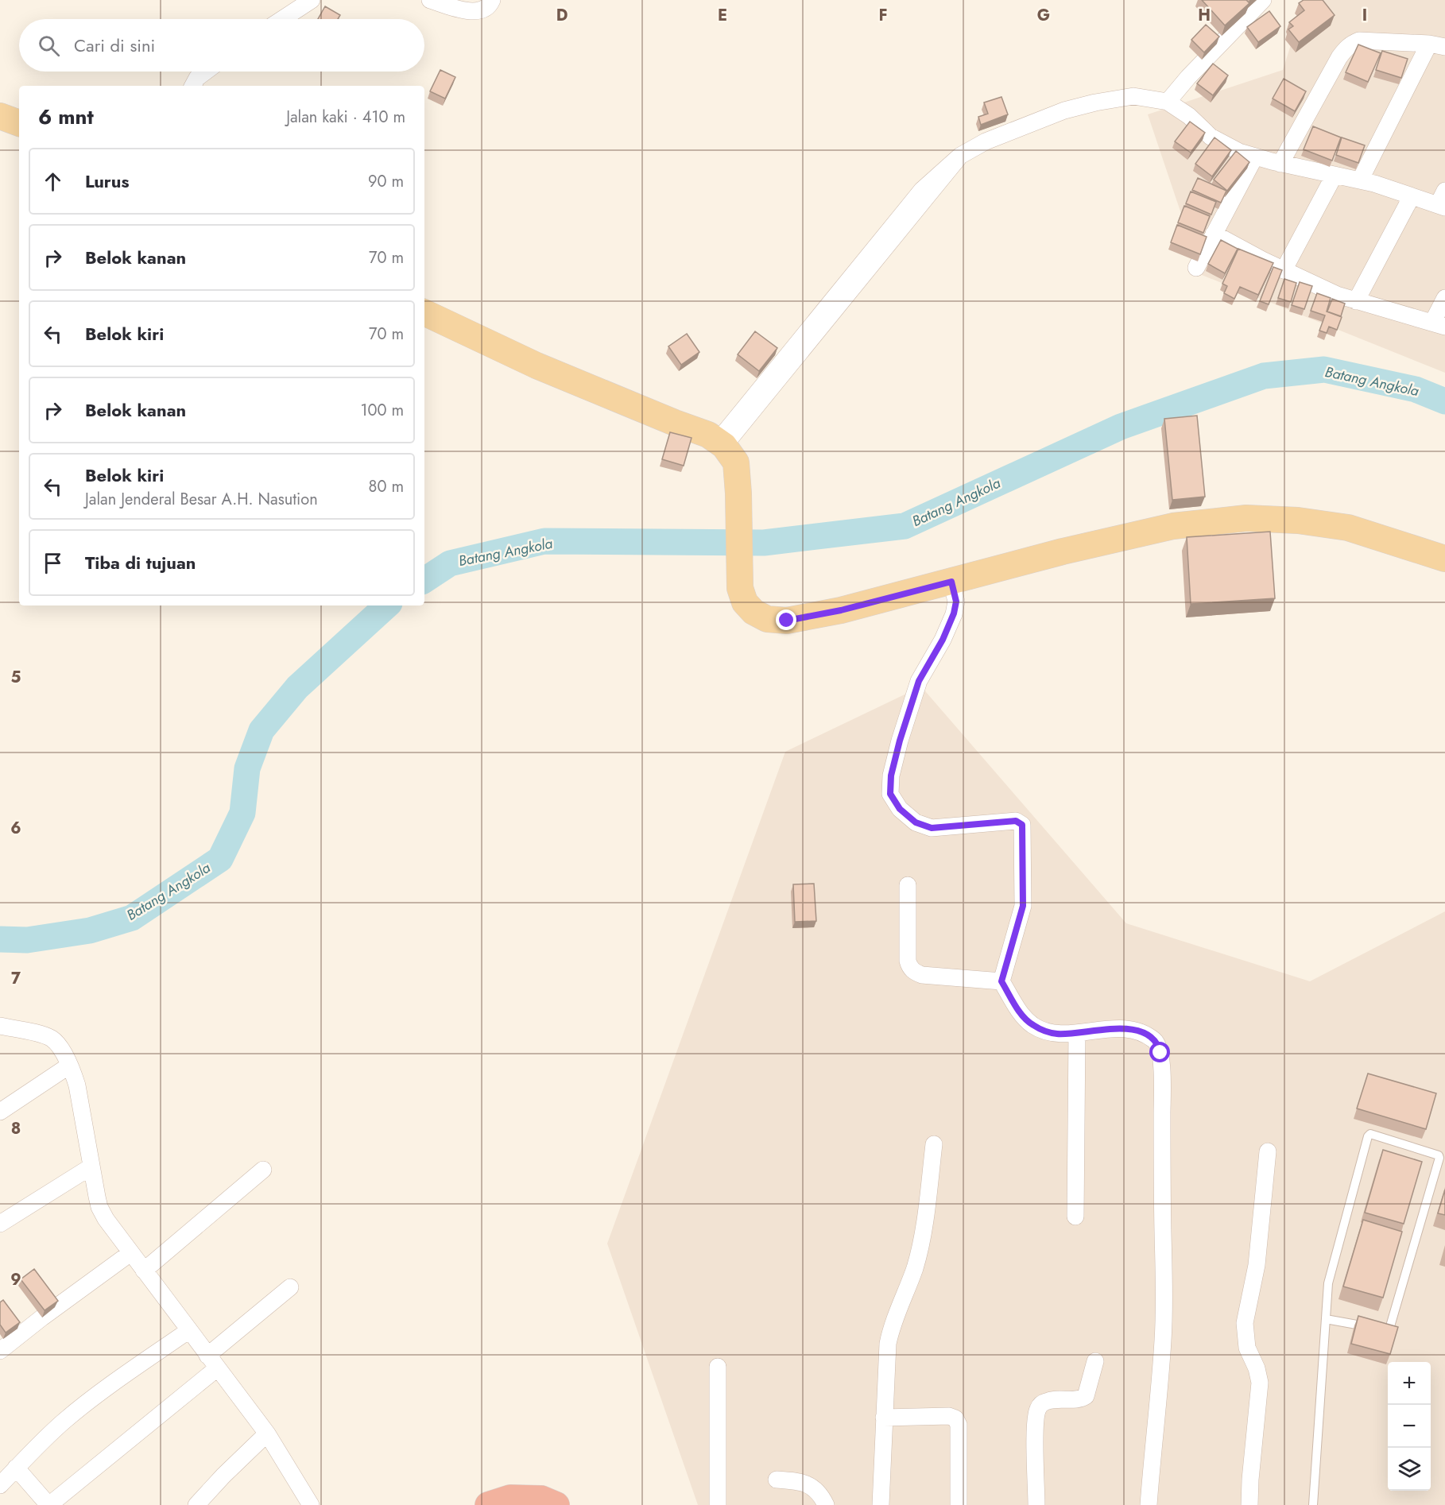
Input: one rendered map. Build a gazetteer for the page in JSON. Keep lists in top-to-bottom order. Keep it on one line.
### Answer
{"water":["Batang Angkola"],"page":{"search":"Cari di sini","heading":["6 mnt","Jalan kaki · 410 m"],"list":[["Lurus","90 m"],["Belok kanan","70 m"],["Belok kiri","70 m"],["Belok kanan","100 m"],["Belok kiri","Jalan Jenderal Besar A.H. Nasution","80 m"],"Tiba di tujuan"],"map_buttons":["+","−"]},"grid":{"columns":["D","E","F","G","H","I"],"rows":["5","6","7","8","9"]}}
